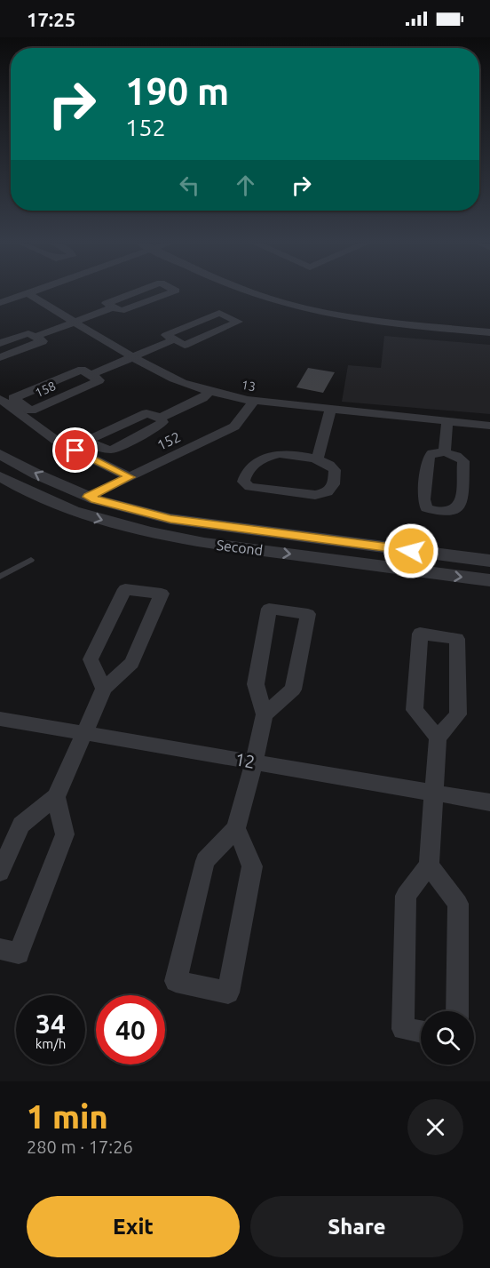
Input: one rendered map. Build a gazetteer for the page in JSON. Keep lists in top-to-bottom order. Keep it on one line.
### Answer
{"streets":{"street":["13","158","152","Second","12"]},"crossings":[["13","158"],["13","152"],["152","Second"]],"page":{"status":"17:25","turn":["190 m","152"],"speed":"34 km/h","limit":"40","heading":["1 min","280 m · 17:26"],"buttons":["Exit","Share"]}}
